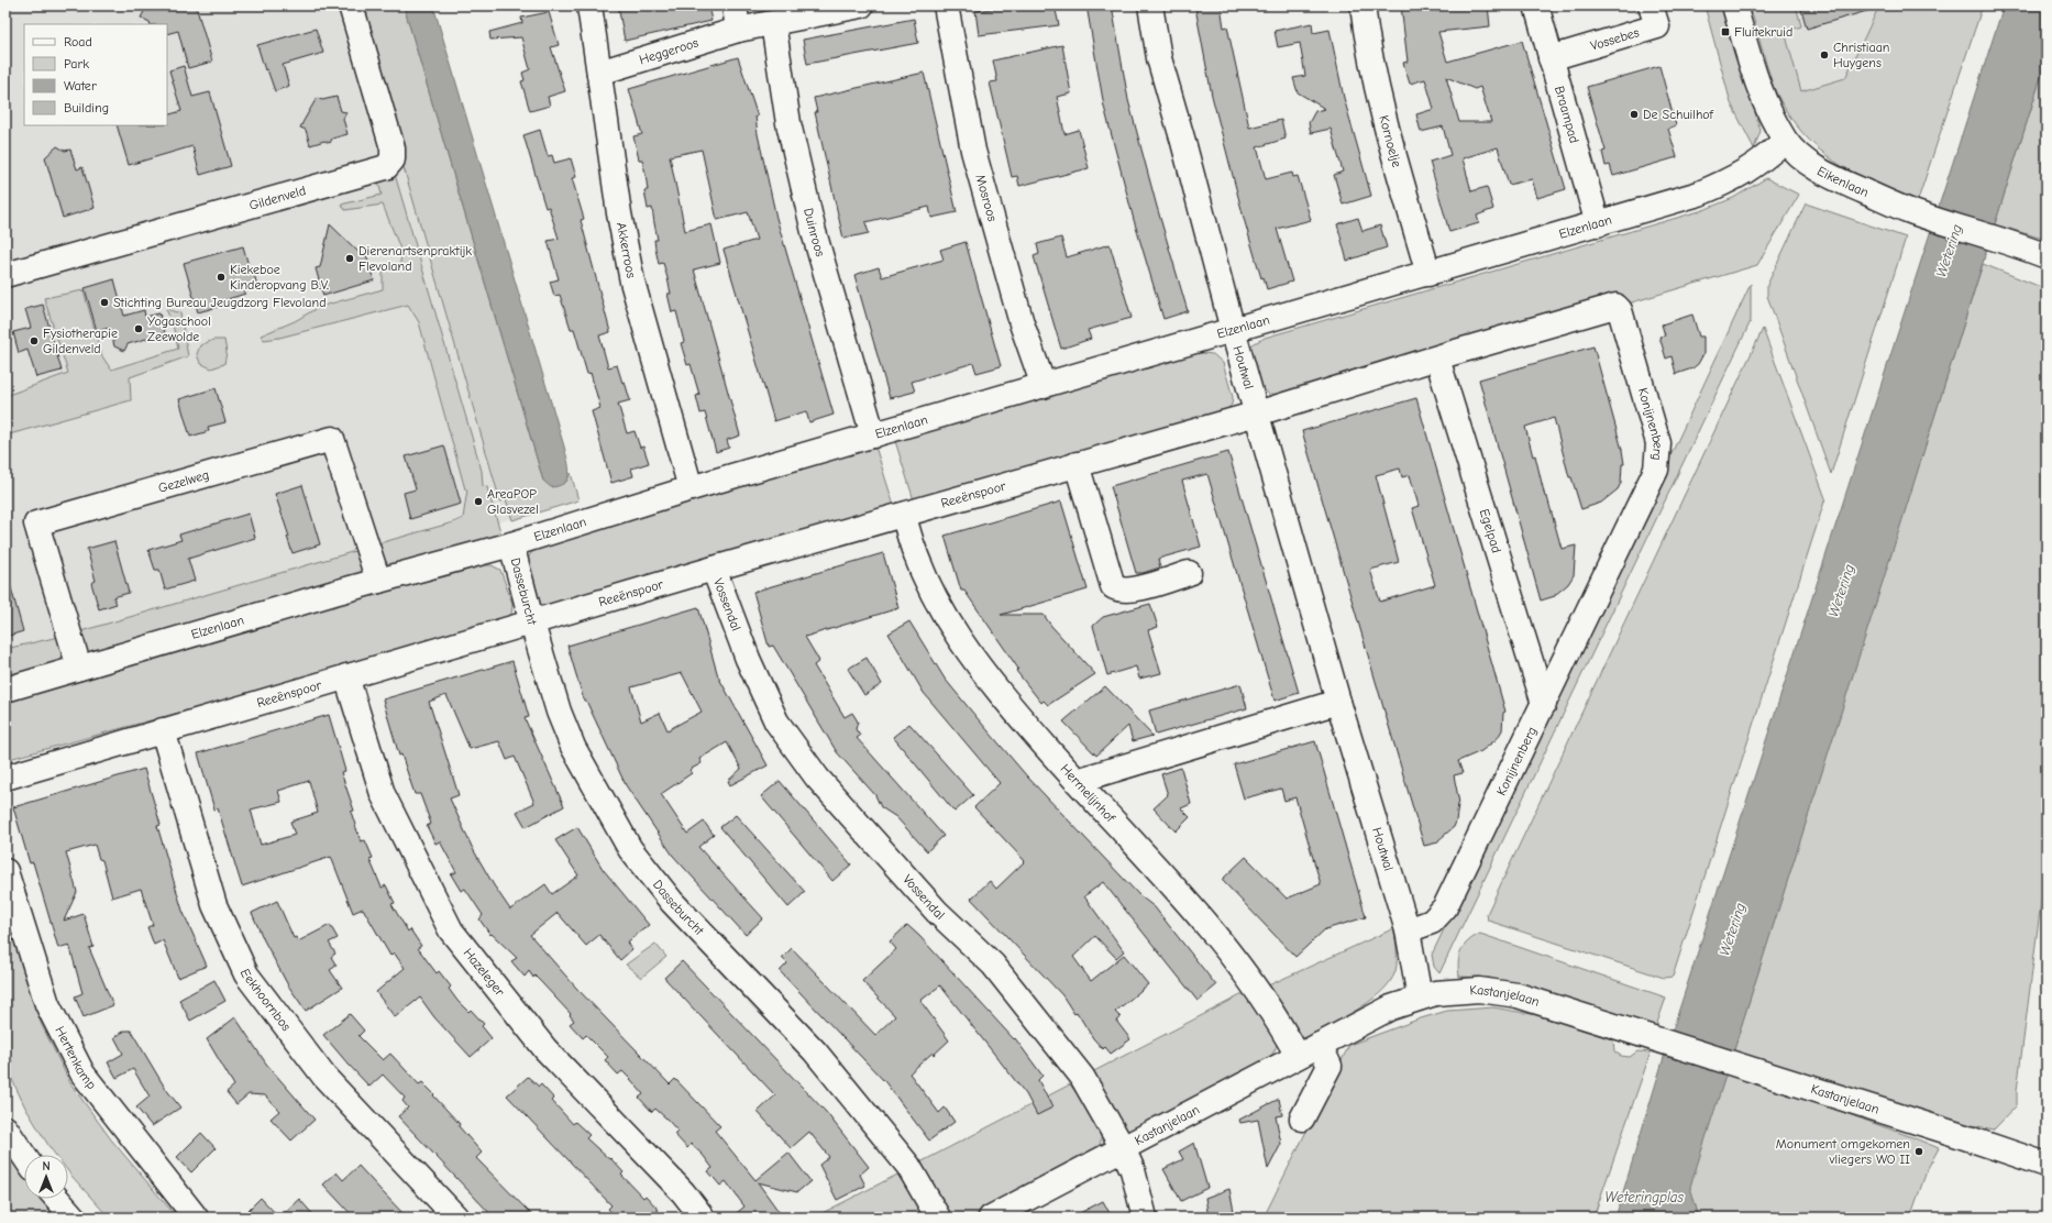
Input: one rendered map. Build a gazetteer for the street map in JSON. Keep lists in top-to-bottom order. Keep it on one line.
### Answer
{"streets":{"street":["Vossebes","Heggeroos","Braampad","Kornoelje","Eikenlaan","Gildenveld","Mosroos","Elzenlaan","Duinroos","Akkerroos","Houtwal","Konijnenberg","Gezelweg","Reeënspoor","Egelpad","Dasseburcht","Vossendal","Hermelijnhof","Hazeleger","Kastanjelaan","Eekhoornbos","Hertenkamp"]},"crossings":[["Vossebes","Braampad"],["Heggeroos","Duinroos"],["Heggeroos","Akkerroos"],["Braampad","Elzenlaan"],["Kornoelje","Elzenlaan"],["Eikenlaan","Elzenlaan"],["Mosroos","Elzenlaan"],["Elzenlaan","Duinroos"],["Elzenlaan","Akkerroos"],["Elzenlaan","Houtwal"],["Elzenlaan","Gezelweg"],["Elzenlaan","Dasseburcht"],["Houtwal","Konijnenberg"],["Houtwal","Reeënspoor"],["Houtwal","Kastanjelaan"],["Konijnenberg","Reeënspoor"],["Konijnenberg","Egelpad"],["Reeënspoor","Dasseburcht"],["Reeënspoor","Vossendal"],["Reeënspoor","Hermelijnhof"],["Reeënspoor","Hazeleger"],["Reeënspoor","Eekhoornbos"],["Vossendal","Kastanjelaan"],["Hermelijnhof","Kastanjelaan"]],"water":["Wetering","Weteringplas"],"places":{"transit":["Fluitekruid"],"other":["Christiaan Huygens","De Schuilhof","Dierenartsenpraktijk Flevoland","Kiekeboe Kinderopvang B.V.","Stichting Bureau Jeugdzorg Flevoland","Yogaschool Zeewolde","Fysiotherapie Gildenveld","AreaPOP Glasvezel","Monument omgekomen vliegers WO II"]},"legend":["Road","Park","Water","Building"],"north":"top"}
